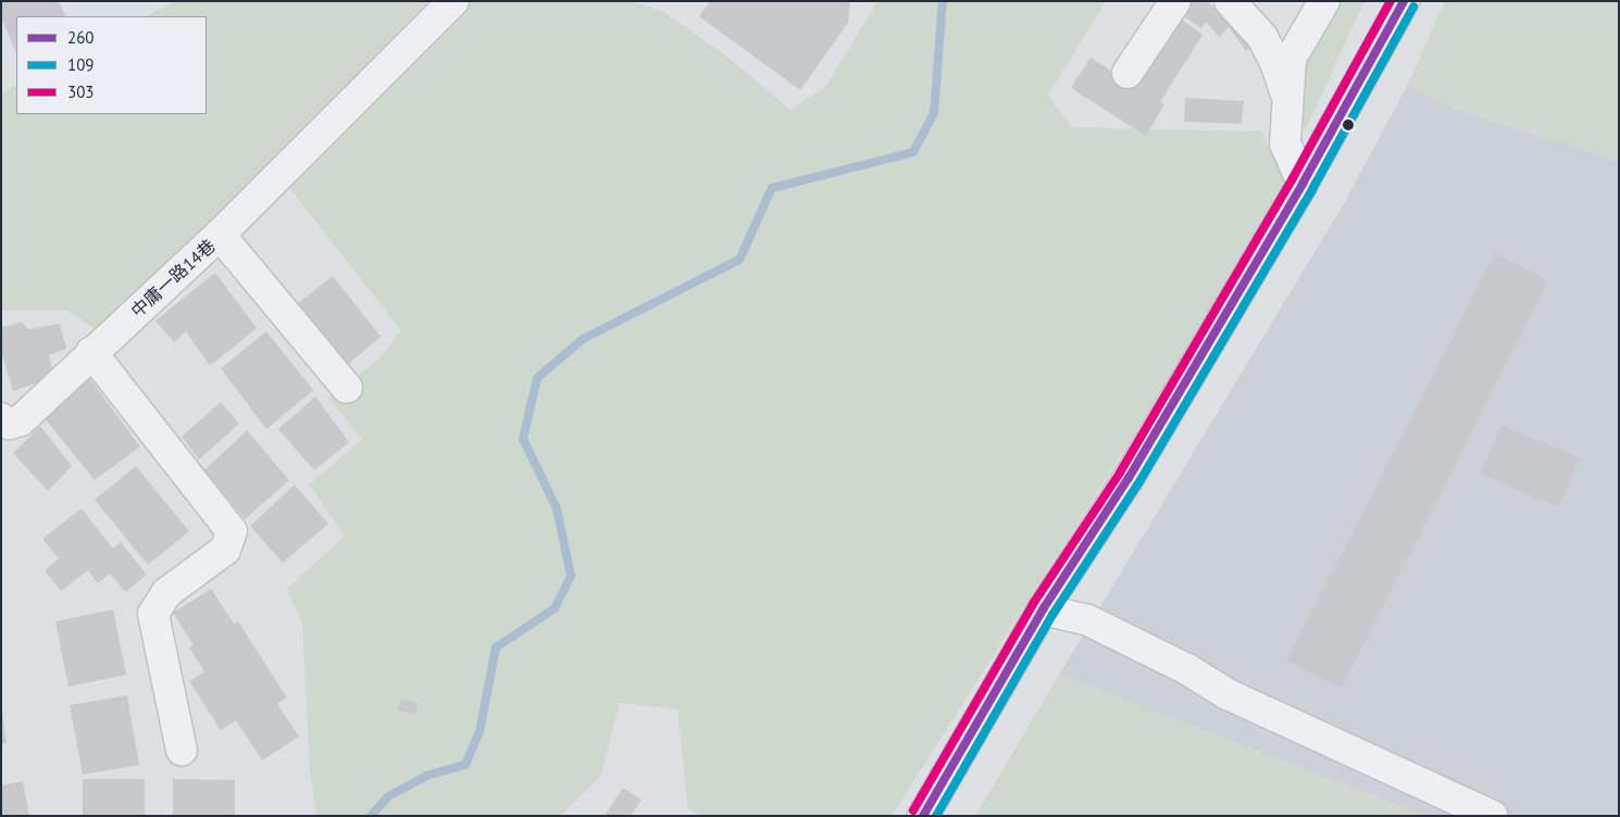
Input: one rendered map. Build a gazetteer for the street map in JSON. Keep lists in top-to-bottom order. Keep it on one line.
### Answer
{"streets":{"street":["中庸一路14巷"]},"lines":["transit line 260","transit line 303","transit line 109"],"legend":["260","109","303"]}
